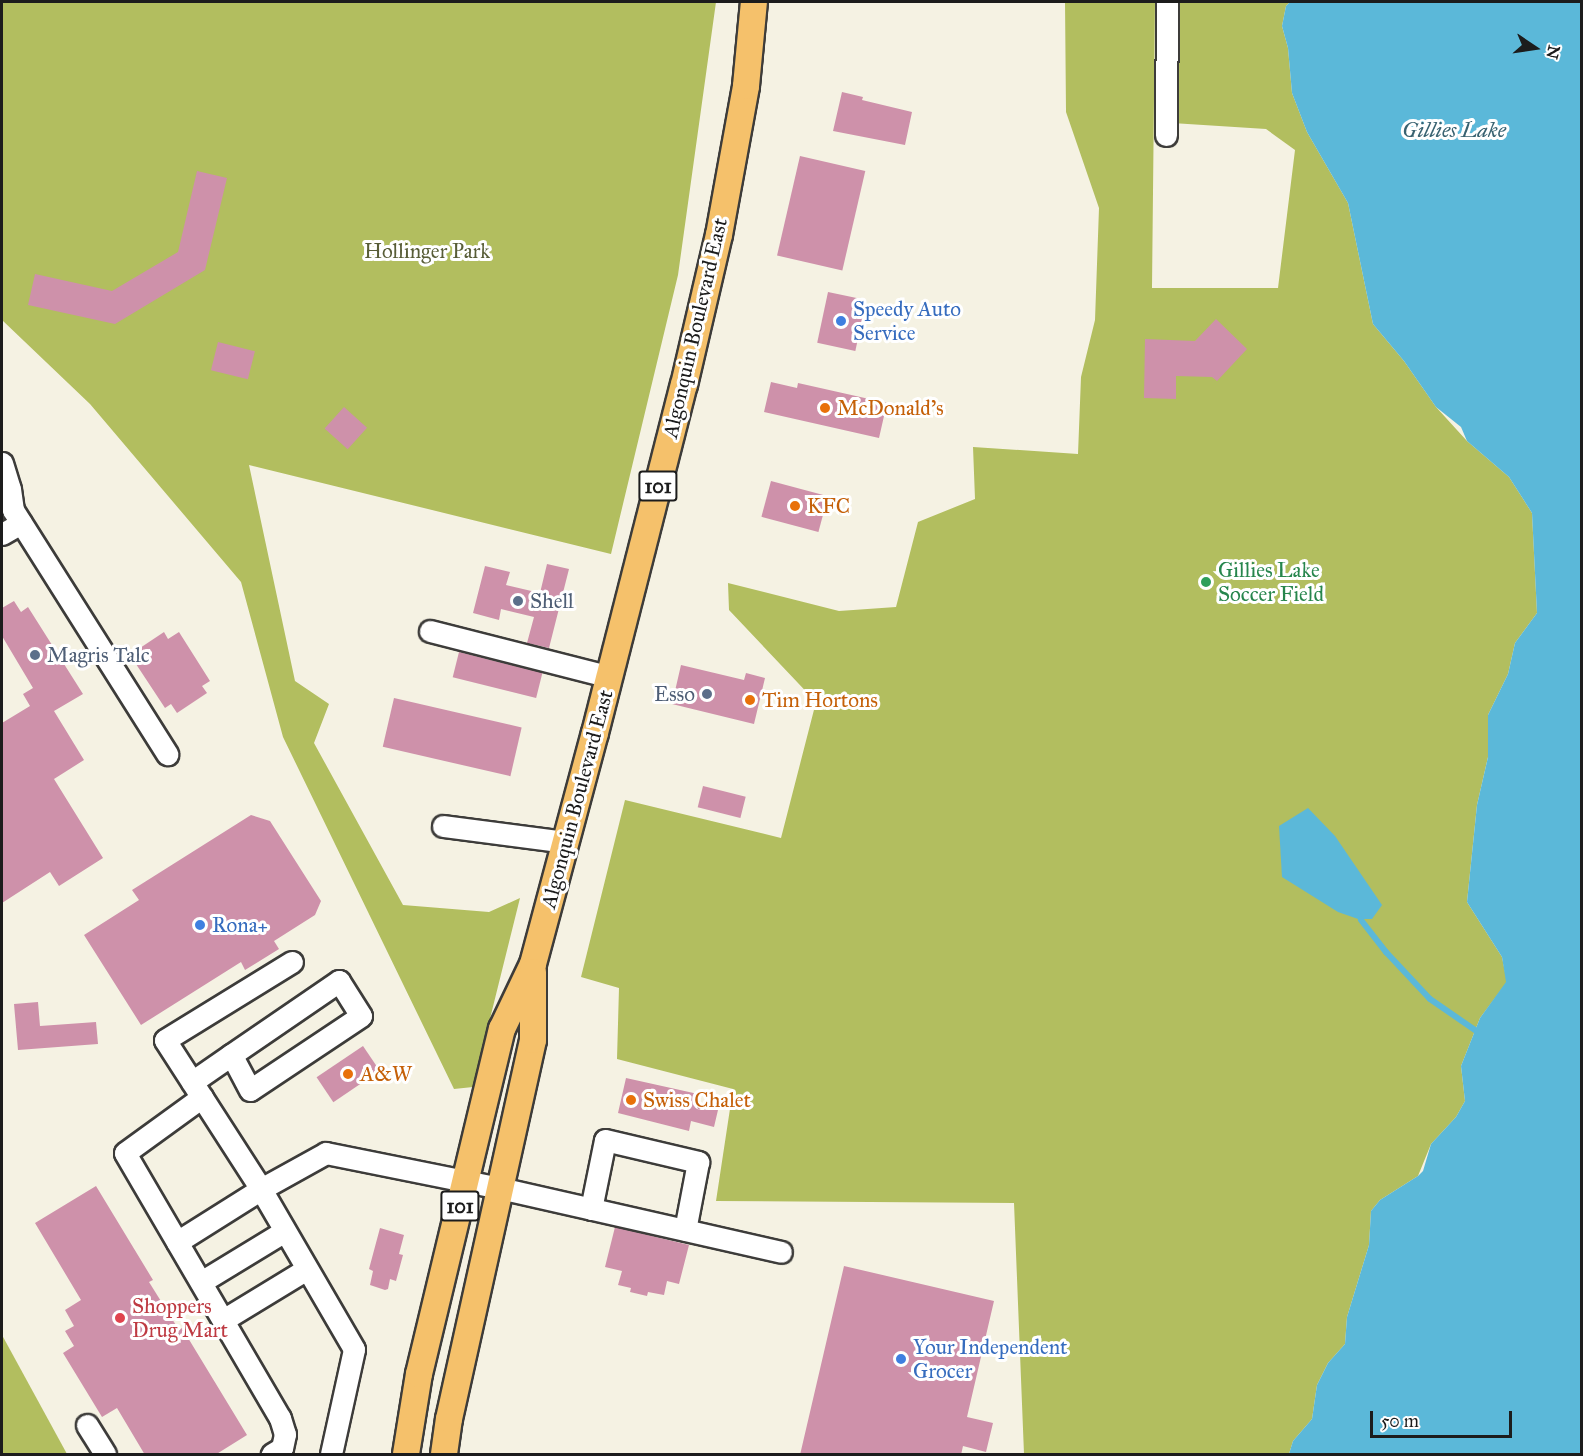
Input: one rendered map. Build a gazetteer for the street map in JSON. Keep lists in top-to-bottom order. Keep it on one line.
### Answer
{"streets":{"main road":["Algonquin Boulevard East","101"]},"water":["Gillies Lake"],"parks":["Hollinger Park"],"places":["Speedy Auto Service","McDonald's","KFC","Gillies Lake Soccer Field","Shell","Magris Talc","Esso","Tim Hortons","Rona+","A&W","Swiss Chalet","Shoppers Drug Mart","Your Independent Grocer"],"scale_bar":"50 m","north":"right"}
